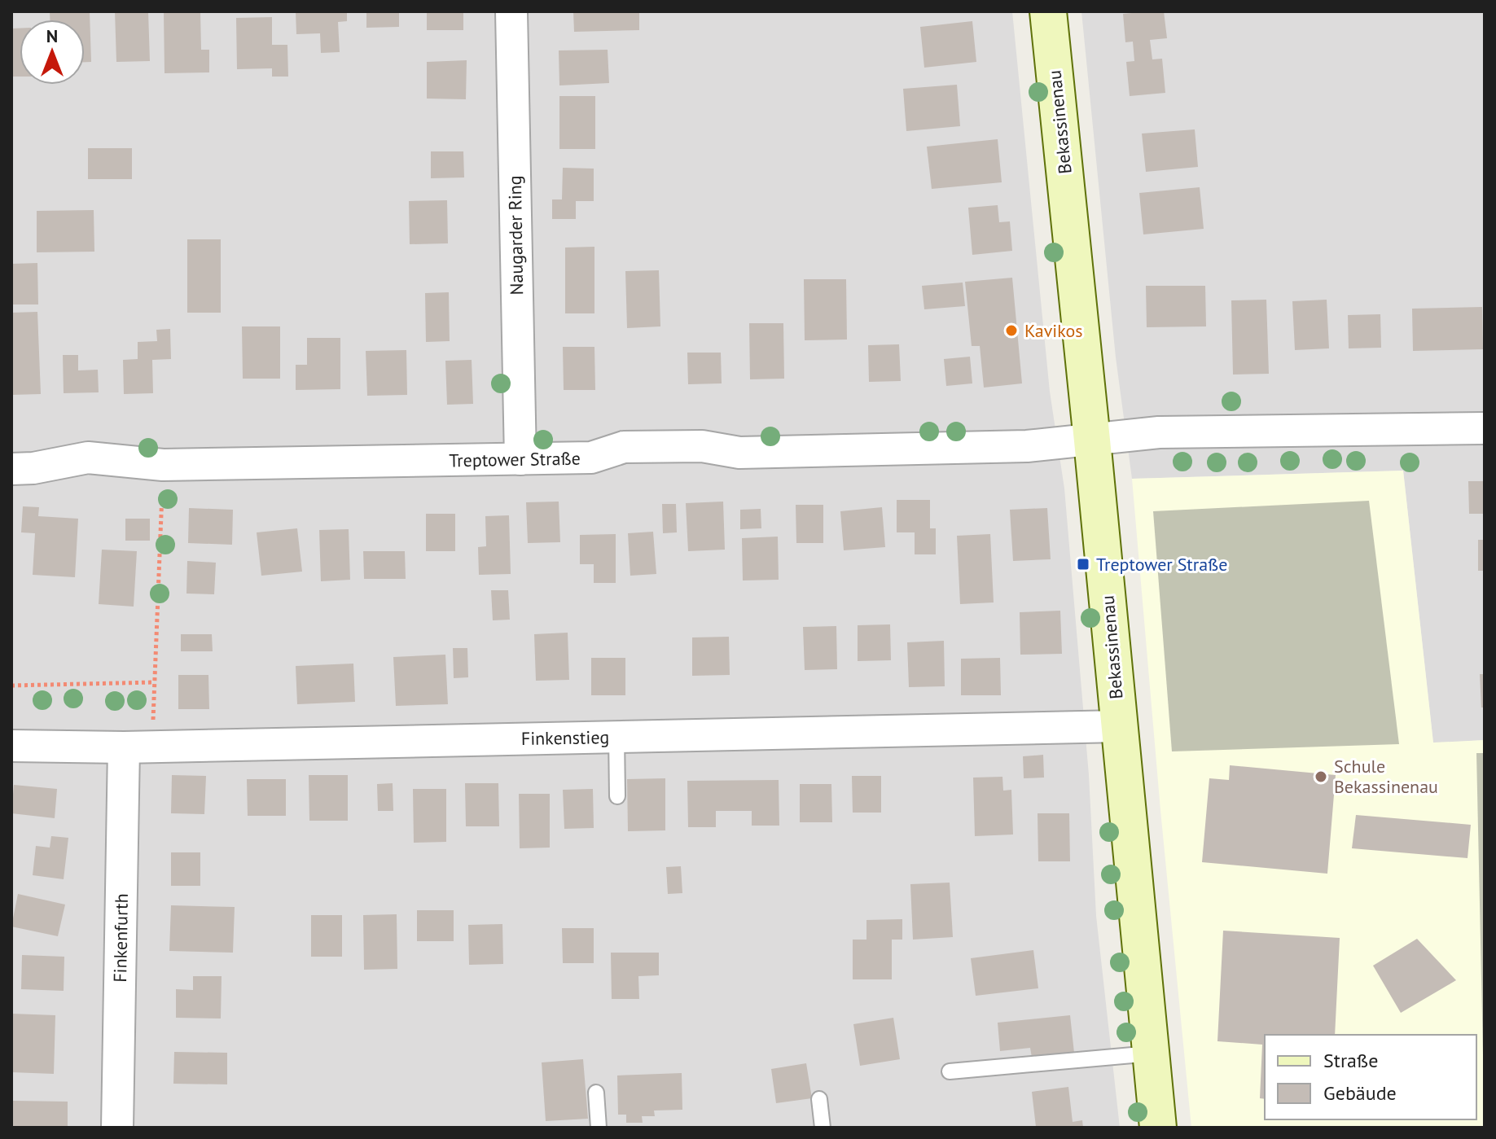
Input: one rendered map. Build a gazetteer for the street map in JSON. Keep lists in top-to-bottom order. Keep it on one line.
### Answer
{"streets":{"street":["Bekassinenau","Naugarder Ring","Treptower Straße","Finkenstieg","Finkenfurth"]},"crossings":[["Bekassinenau","Treptower Straße"],["Bekassinenau","Finkenstieg"],["Naugarder Ring","Treptower Straße"],["Finkenstieg","Finkenfurth"]],"places":{"other":["Kavikos","Schule Bekassinenau"],"transit":["Treptower Straße"]},"legend":["Straße","Gebäude"],"north":"top"}
